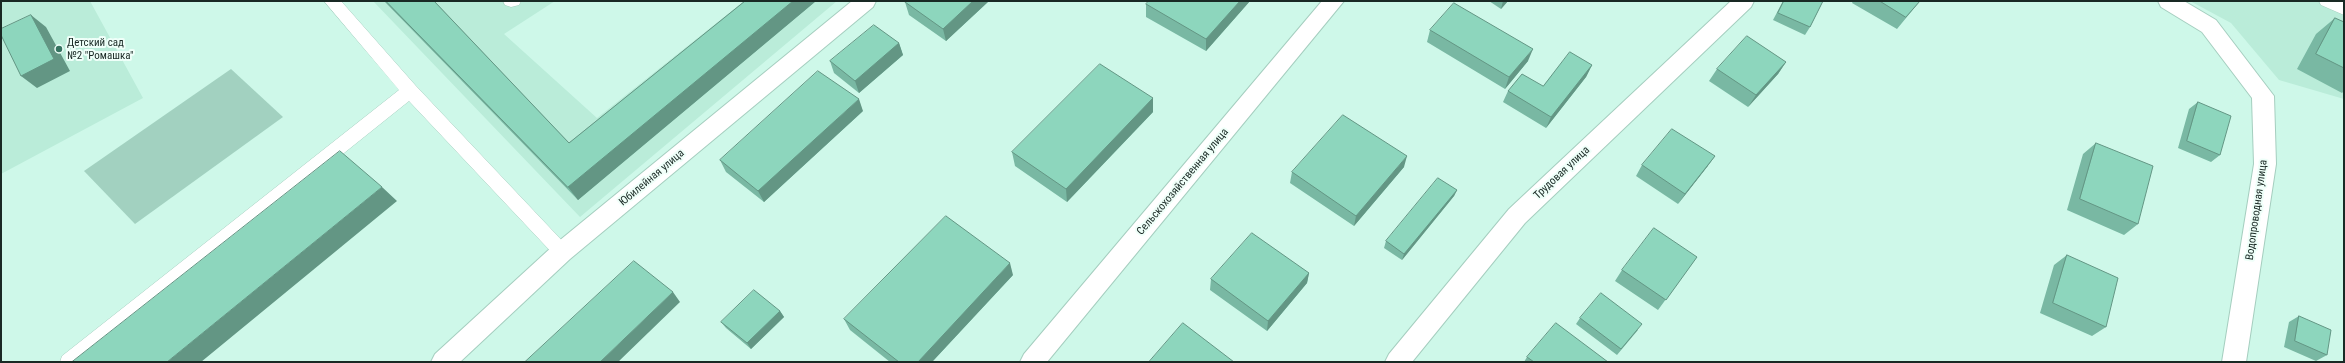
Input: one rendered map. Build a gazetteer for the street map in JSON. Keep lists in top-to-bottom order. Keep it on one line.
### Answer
{"streets":{"street":["Трудовая улица","Юбилейная улица","Сельскохозяйственная улица","Водопроводная улица"]},"places":["Детский сад №2 \"Ромашка\""]}
